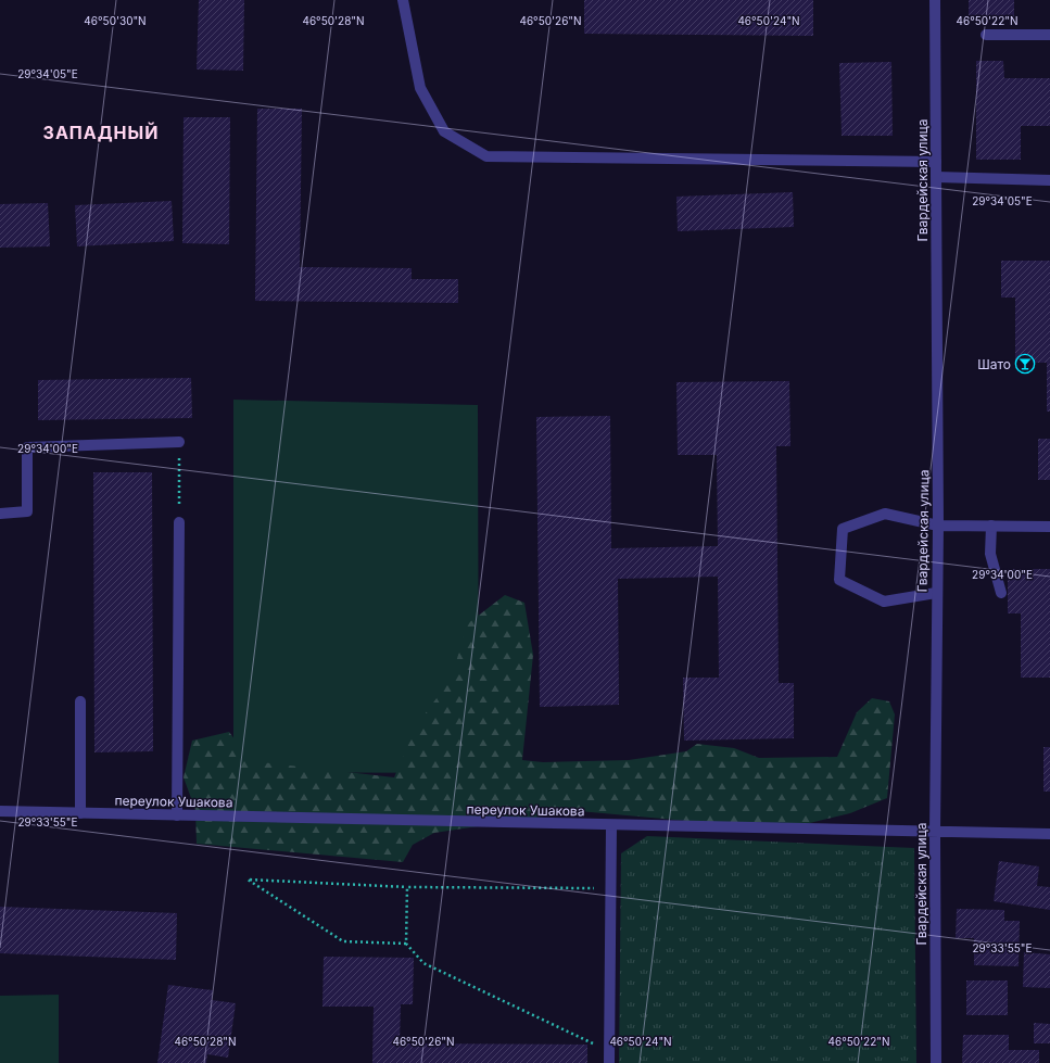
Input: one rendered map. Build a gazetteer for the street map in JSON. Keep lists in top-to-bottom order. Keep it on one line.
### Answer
{"streets":{"street":["Гвардейская улица","переулок Ушакова"]},"crossings":[["Гвардейская улица","переулок Ушакова"]],"districts":["ЗАПАДНЫЙ"],"places":{"bar":["Шато"]},"coordinates":["46°50'30\"N","46°50'28\"N","46°50'26\"N","46°50'24\"N","46°50'22\"N","29°34'05\"E","29°34'00\"E","29°33'55\"E"]}
